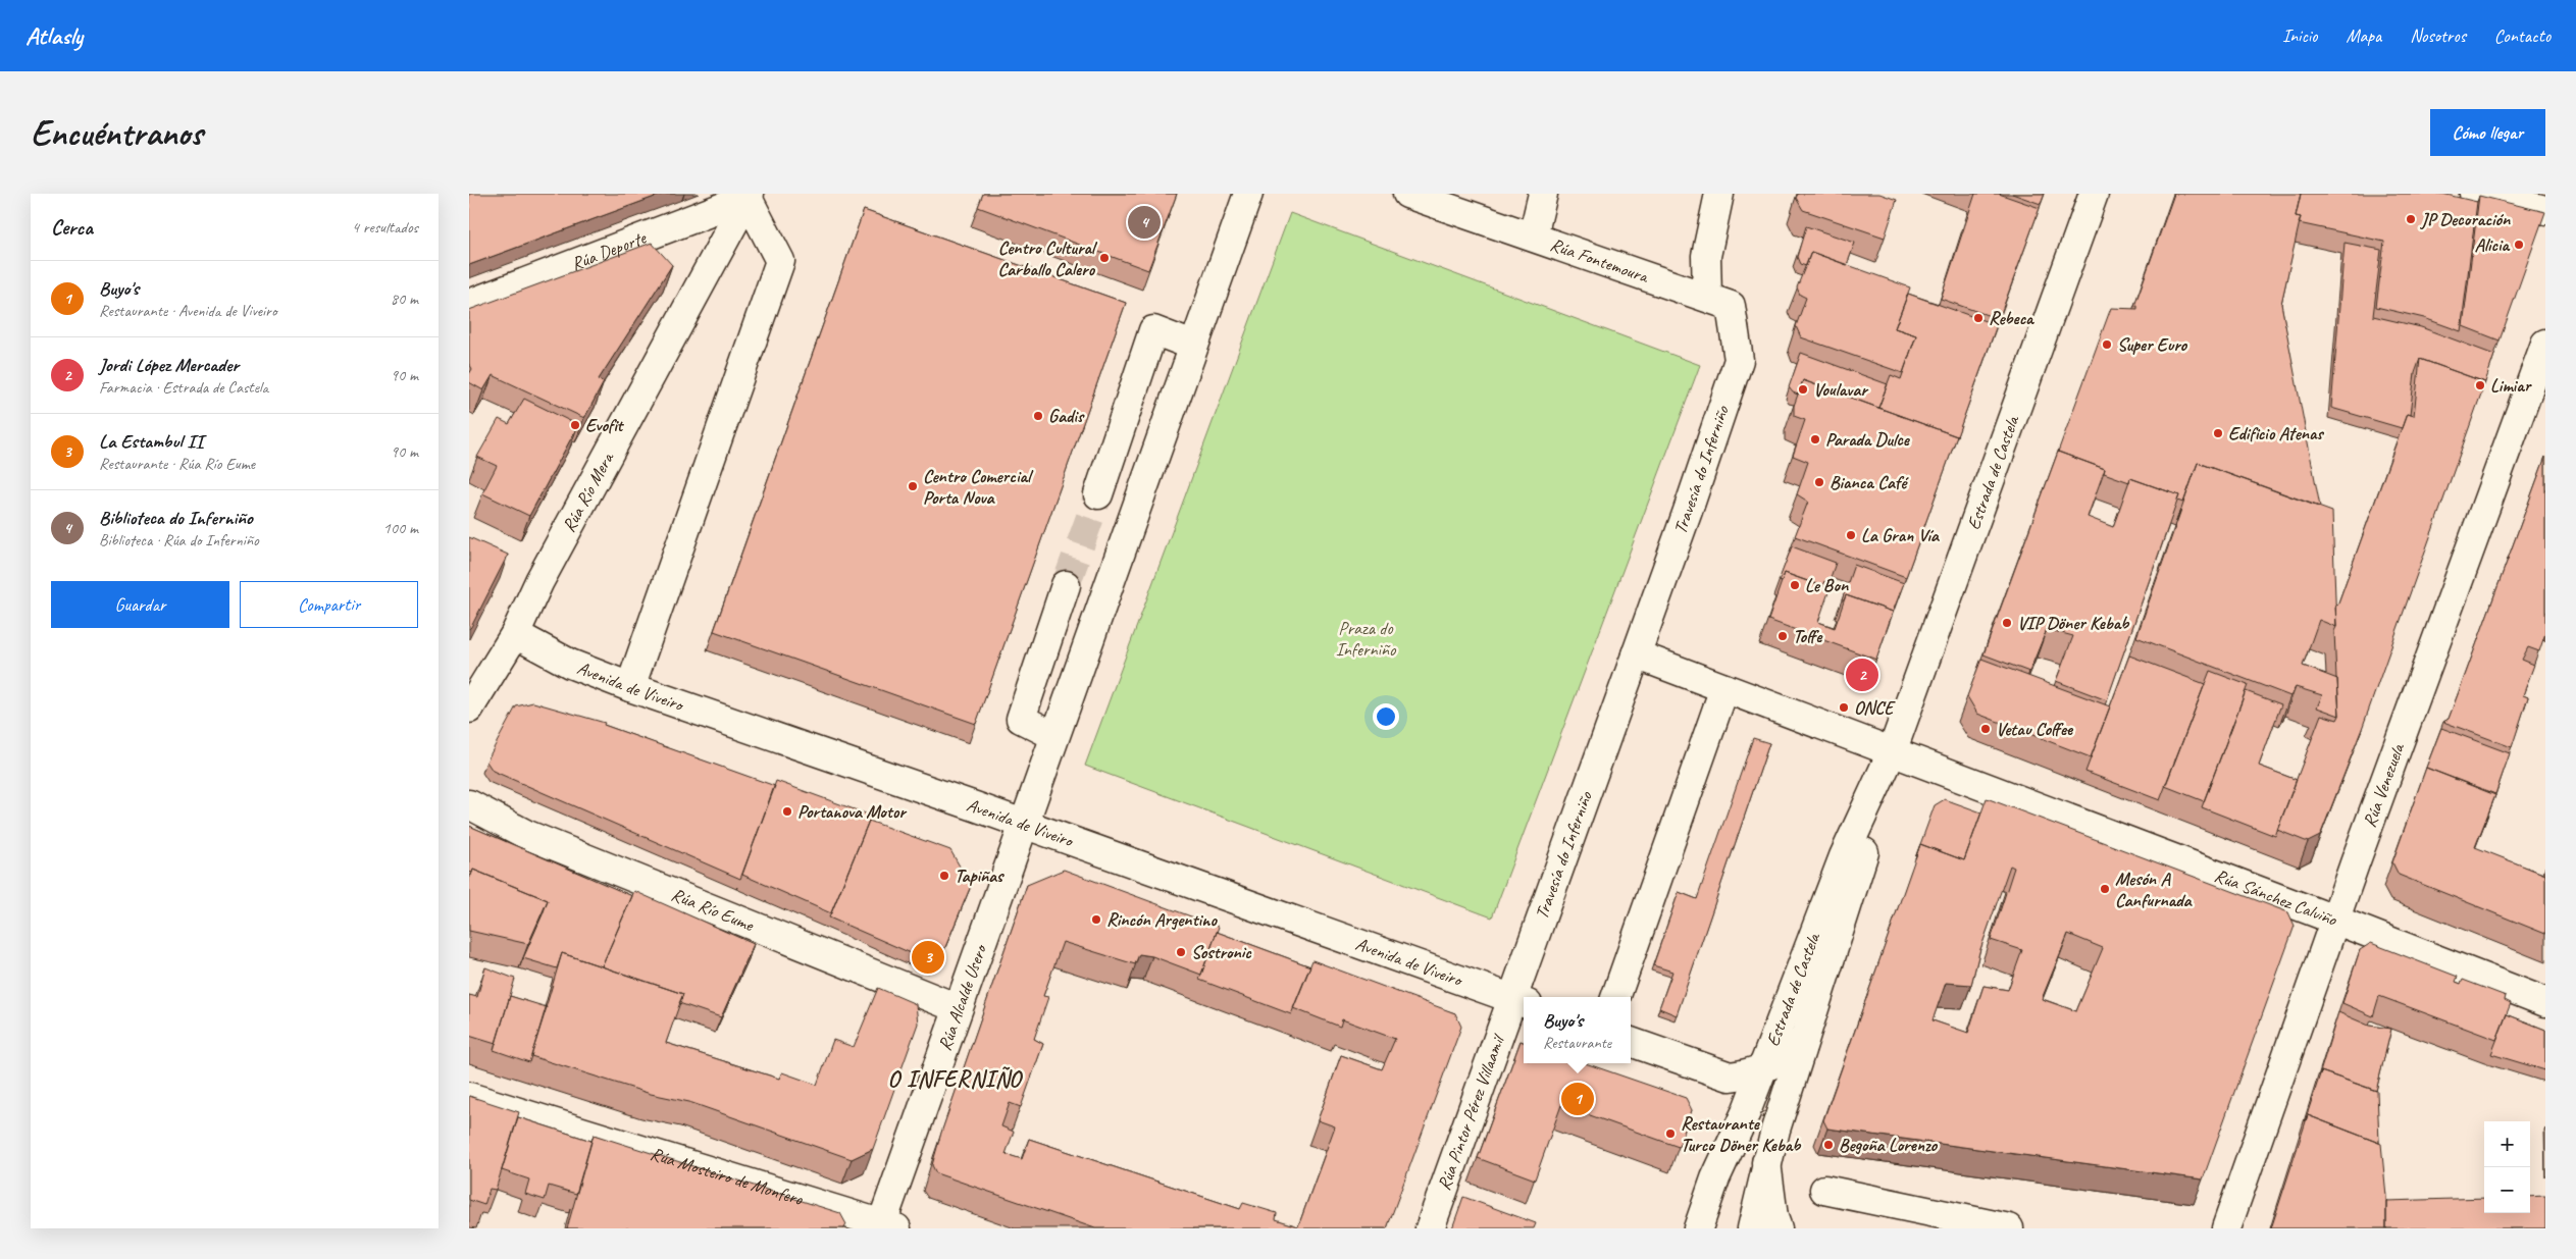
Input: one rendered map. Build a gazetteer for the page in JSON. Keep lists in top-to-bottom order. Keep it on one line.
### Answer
{"streets":{"main road":["Rúa Deporte","Rúa Fontemoura","Travesía do Inferniño","Estrada de Castela","Rúa Río Mera","Avenida de Viveiro","Rúa Venezuela","Rúa Sánchez Calviño","Rúa Río Eume","Rúa Alcalde Usero","Rúa Pintor Pérez Villaamil","Rúa Mosteiro de Monfero"]},"crossings":[["Rúa Deporte","Rúa Río Mera"],["Rúa Fontemoura","Travesía do Inferniño"],["Travesía do Inferniño","Avenida de Viveiro"],["Travesía do Inferniño","Rúa Pintor Pérez Villaamil"],["Estrada de Castela","Rúa Sánchez Calviño"],["Rúa Río Mera","Avenida de Viveiro"],["Avenida de Viveiro","Rúa Alcalde Usero"],["Avenida de Viveiro","Rúa Pintor Pérez Villaamil"],["Rúa Venezuela","Rúa Sánchez Calviño"],["Rúa Río Eume","Rúa Alcalde Usero"],["Rúa Alcalde Usero","Rúa Mosteiro de Monfero"]],"districts":["O INFERNIÑO"],"parks":["Praza do Inferniño"],"places":["JP Decoración","Alicia","Centro Cultural Carballo Calero","Rebeca","Super Euro","Limiar","Voulavar","Gadis","Evofit","Edificio Atenas","Parada Dulce","Bianca Café","Centro Comercial Porta Nova","La Gran Vía","Le Bon","VIP Döner Kebab","Toffe","ONCE","Vetau Coffee","Portanova Motor","Tapiñas","Mesón A Canfurnada","Rincón Argentino","Sostronic","Restaurante Turco Döner Kebab","Begoña Lorenzo"],"page":{"header":"Atlasly","nav":["Inicio","Mapa","Nosotros","Contacto"],"buttons":["Cómo llegar",["Guardar","Compartir"]],"title":"Encuéntranos","heading":["Cerca","4 resultados"],"pins":["4","2","3","1"],"list":[{"mark":"1","name":"Buyo's","note":"Restaurante · Avenida de Viveiro","value":"80 m"},{"mark":"2","name":"Jordi López Mercader","note":"Farmacia · Estrada de Castela","value":"90 m"},{"mark":"3","name":"La Estambul II","note":"Restaurante · Rúa Río Eume","value":"90 m"},{"mark":"4","name":"Biblioteca do Inferniño","note":"Biblioteca · Rúa do Inferniño","value":"100 m"}],"popup":["Buyo's","Restaurante"],"map_buttons":["+","−"]}}
